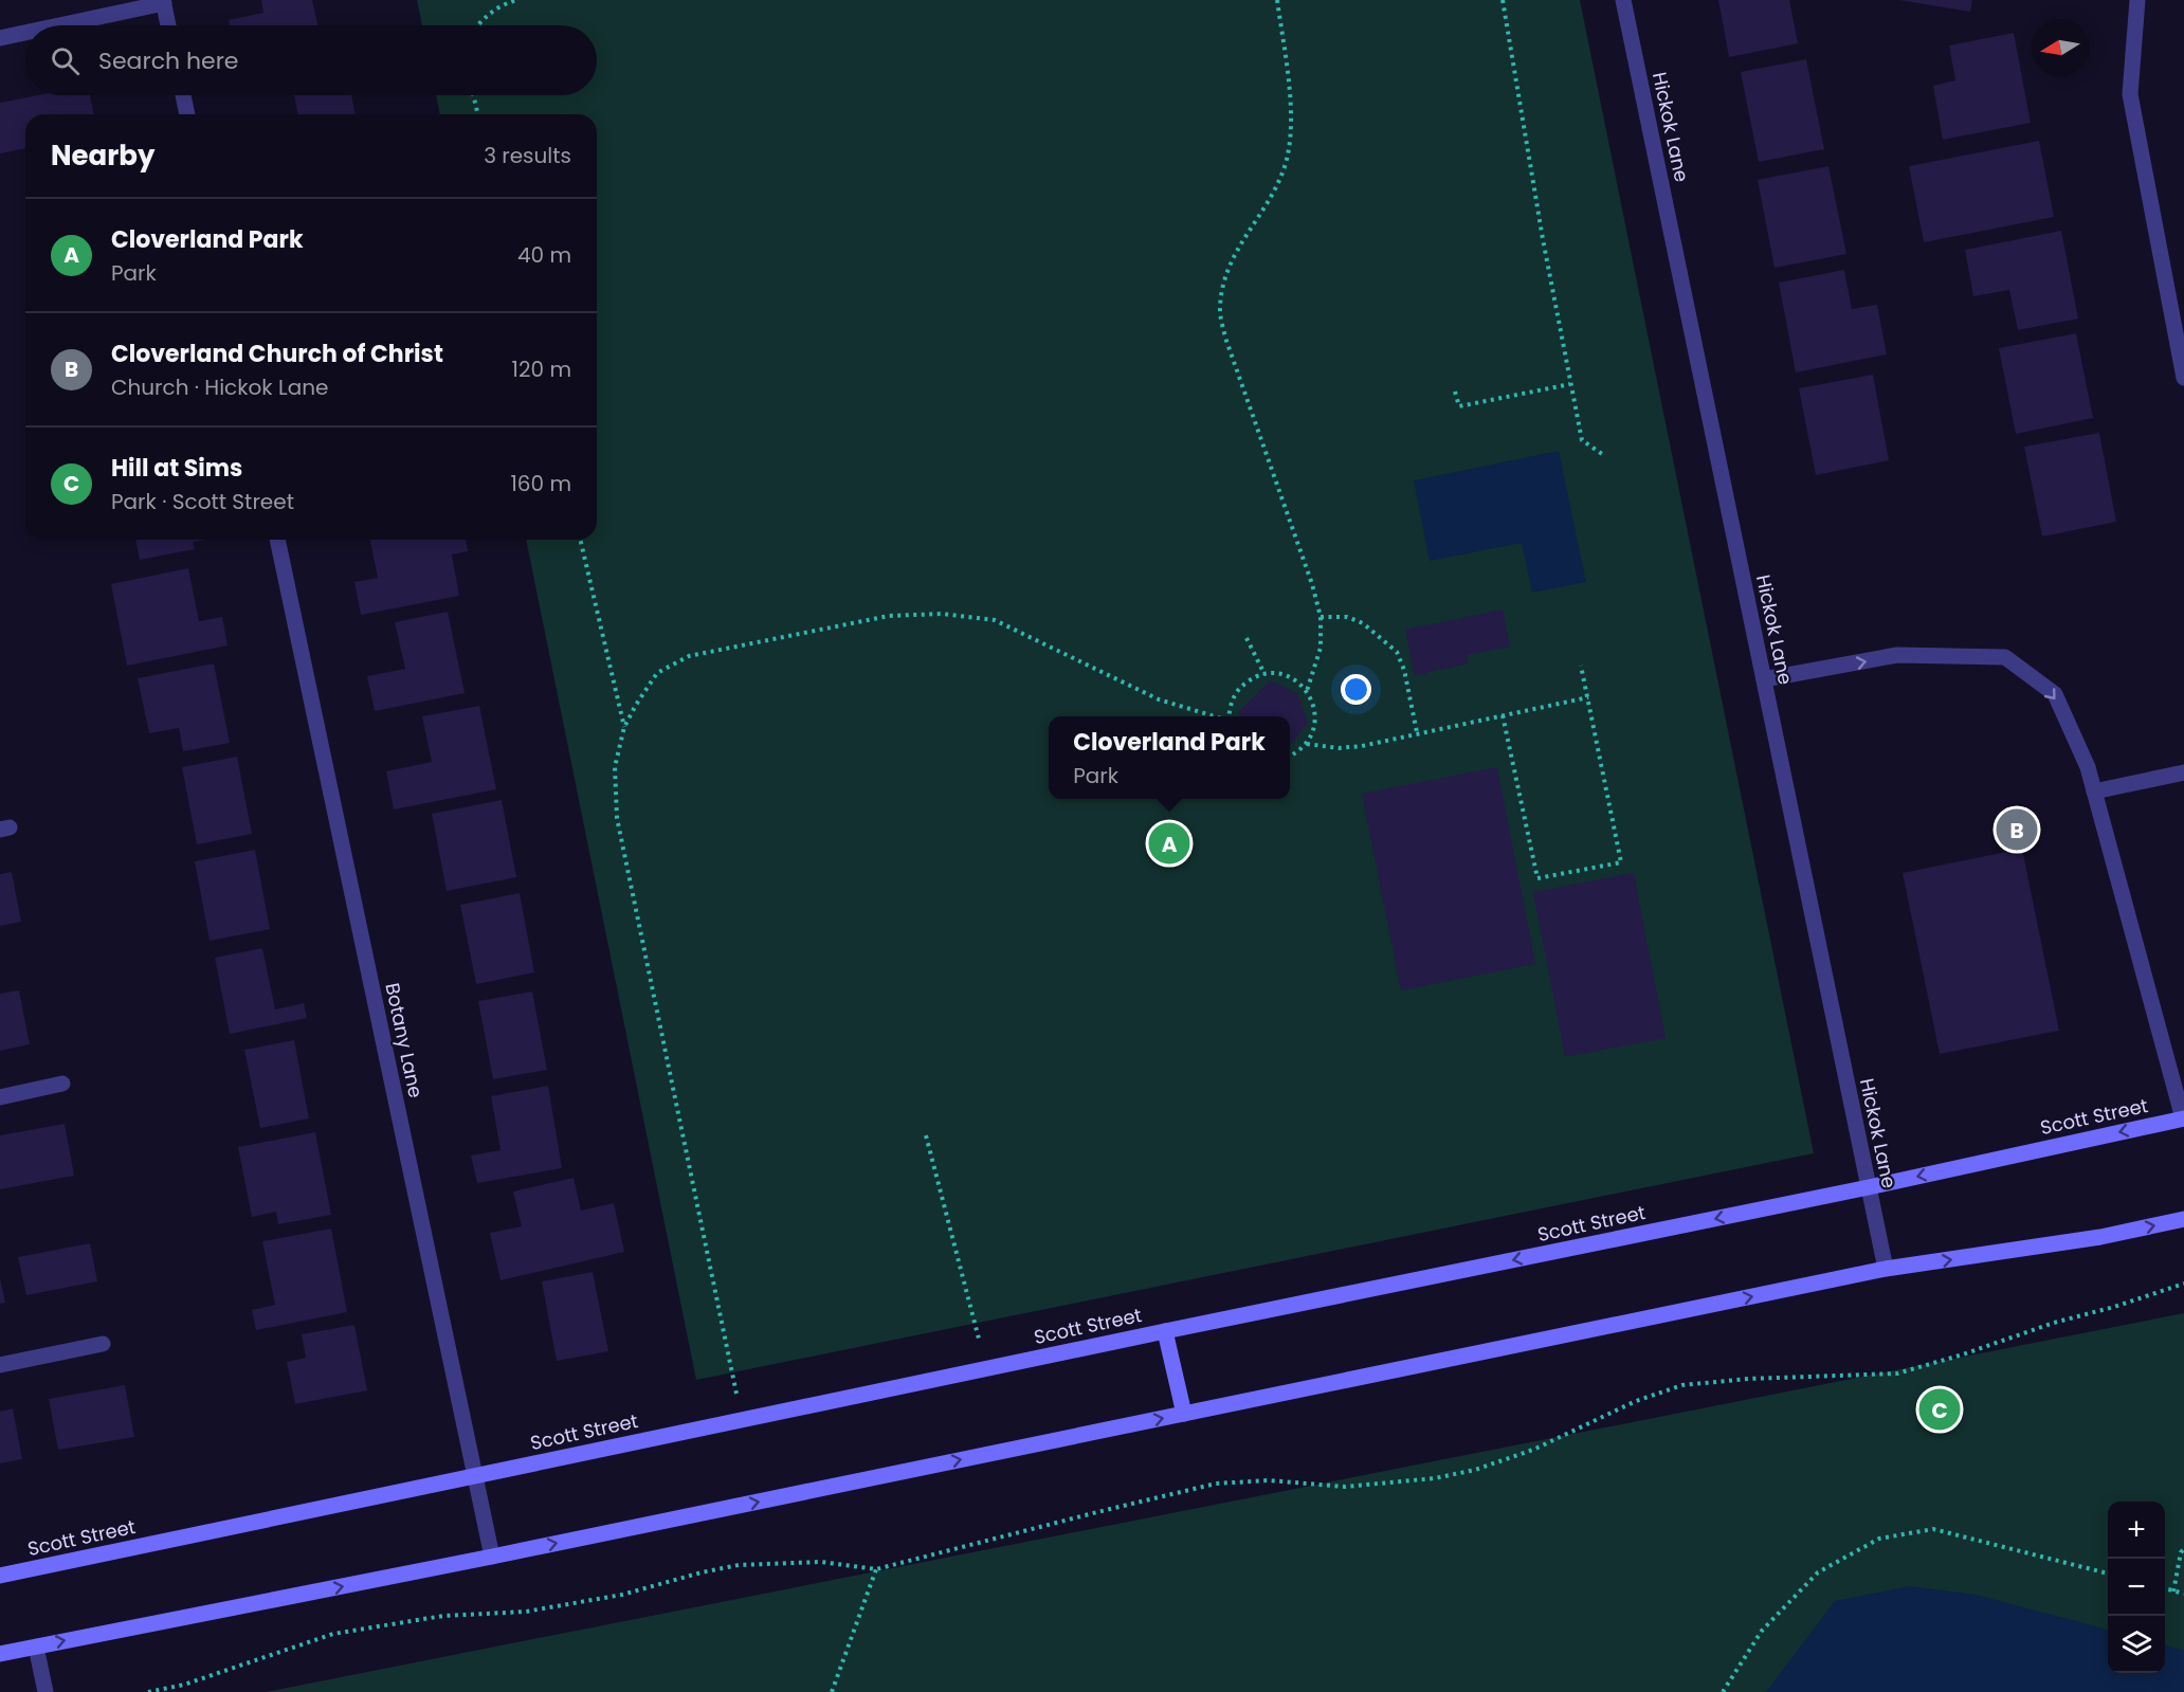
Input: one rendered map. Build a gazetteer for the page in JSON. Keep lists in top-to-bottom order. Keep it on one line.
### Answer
{"streets":{"main road":["Scott Street"],"street":["Hickok Lane","Botany Lane"]},"crossings":[["Hickok Lane","Scott Street"],["Botany Lane","Scott Street"]],"north":"left","page":{"search":"Search here","heading":["Nearby","3 results"],"list":[{"mark":"A","name":"Cloverland Park","note":"Park","value":"40 m"},{"mark":"B","name":"Cloverland Church of Christ","note":"Church · Hickok Lane","value":"120 m"},{"mark":"C","name":"Hill at Sims","note":"Park · Scott Street","value":"160 m"}],"popup":["Cloverland Park","Park"],"pins":["B","A","C"],"map_buttons":["+","−"]}}
